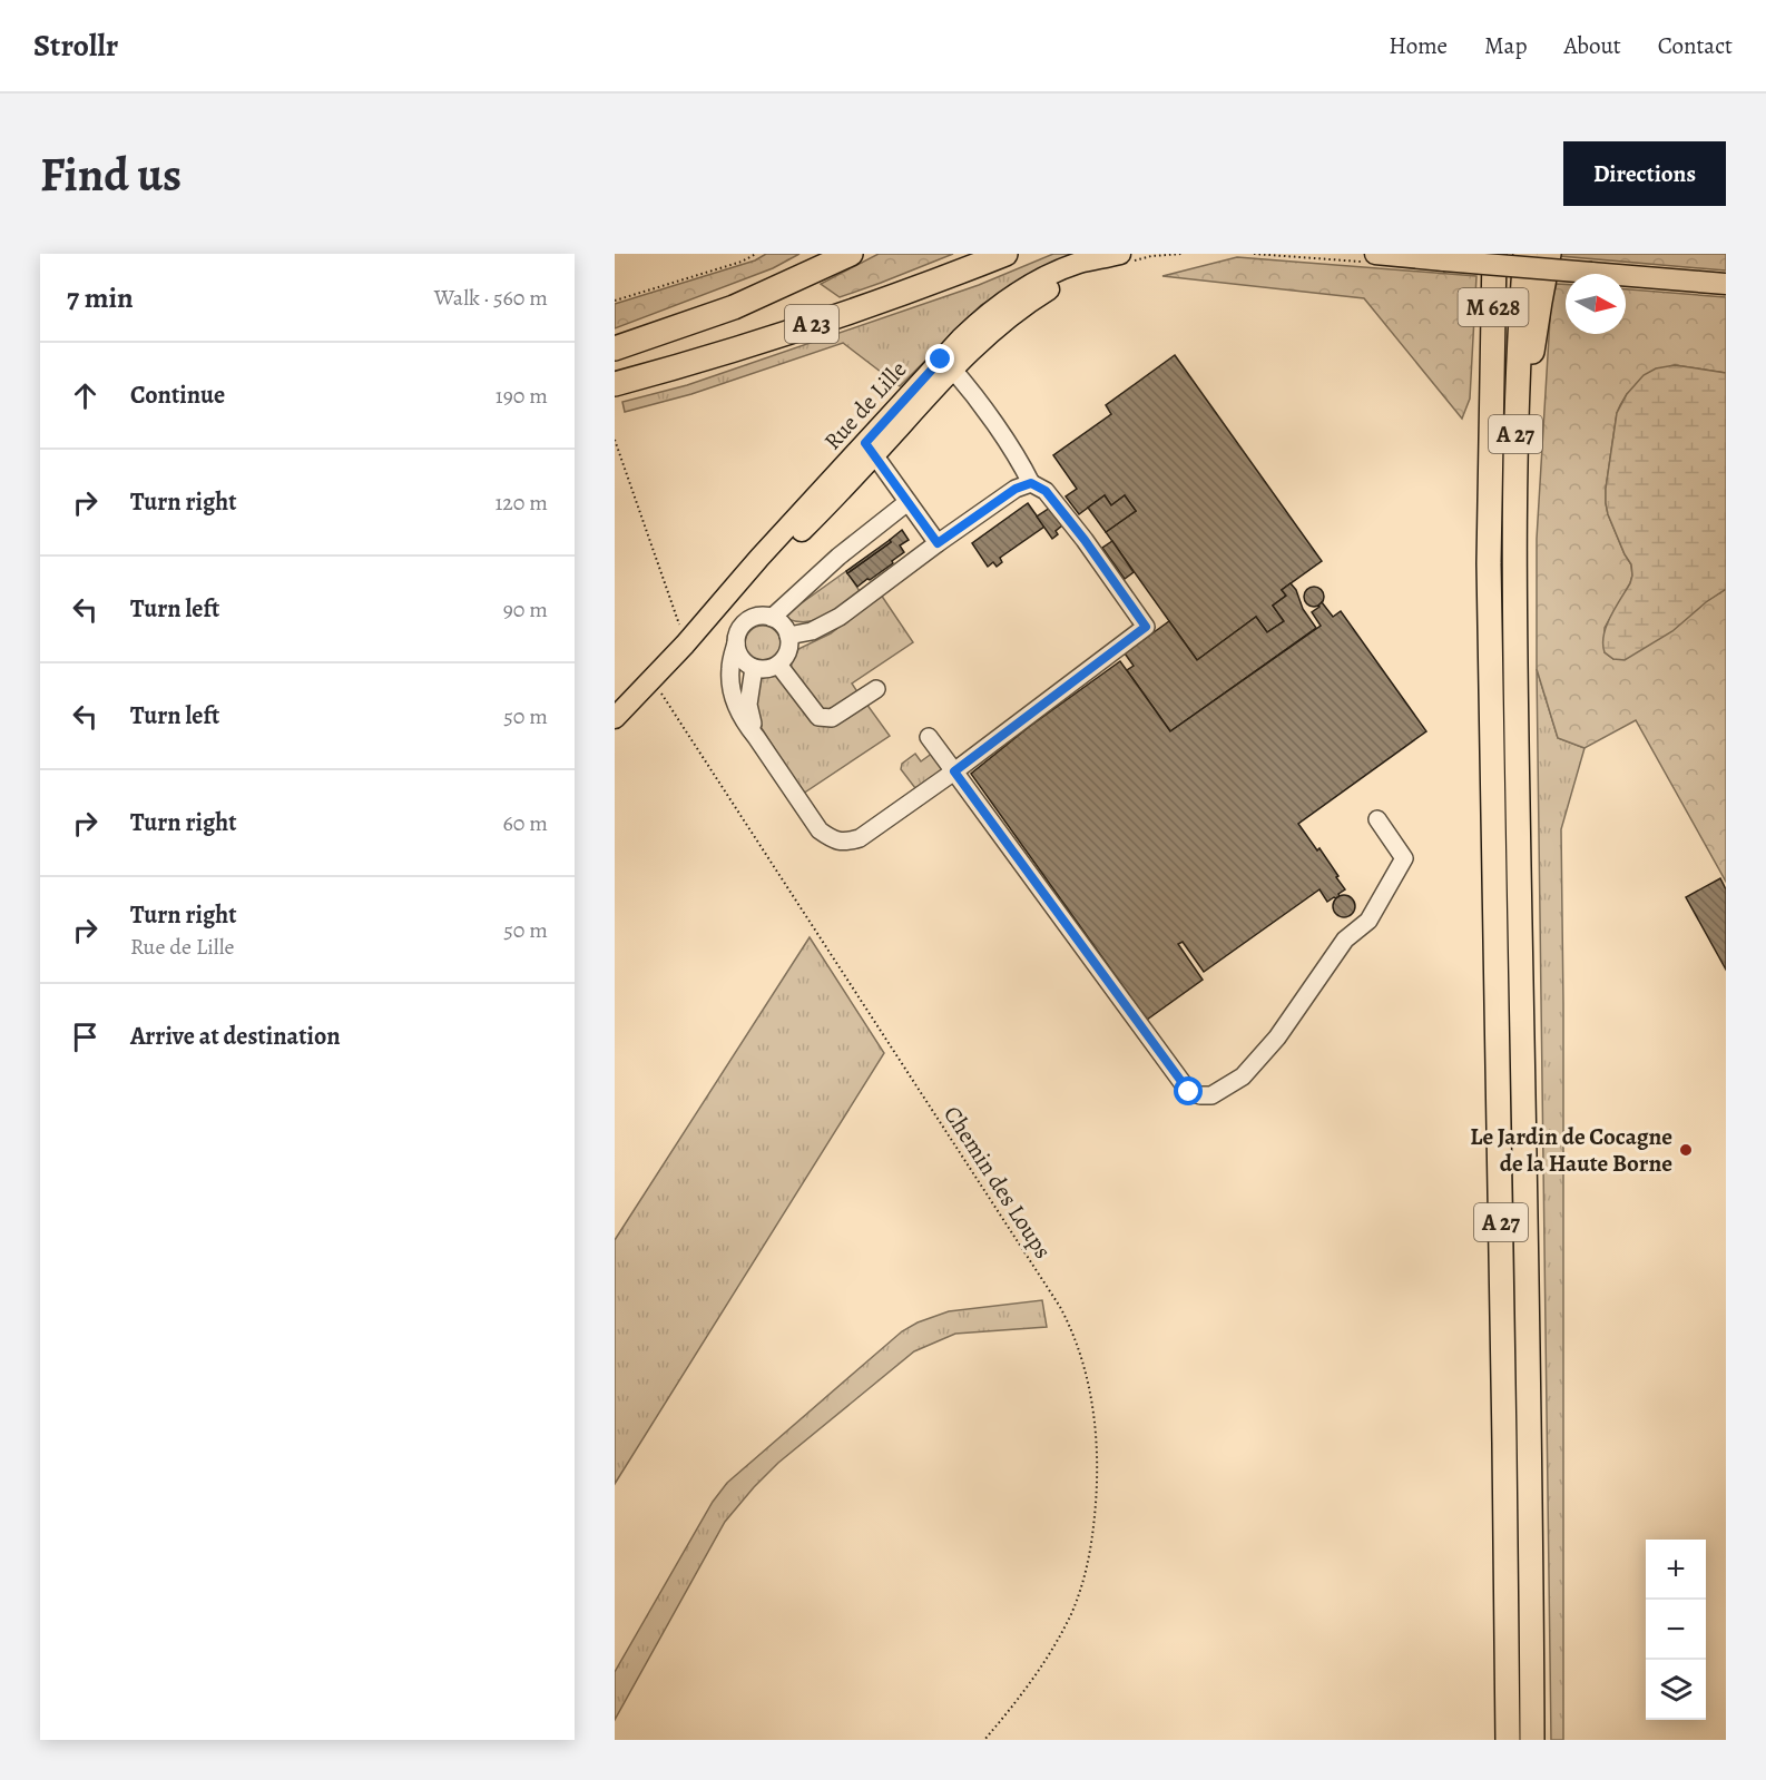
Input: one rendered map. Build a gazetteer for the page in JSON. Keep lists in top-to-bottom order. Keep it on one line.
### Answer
{"streets":{"highway":["M 628","A 23","A 27"],"main road":["Rue de Lille"],"path":["Chemin des Loups"]},"crossings":[["M 628","A 27"],["Rue de Lille","Chemin des Loups"]],"places":["Le Jardin de Cocagne de la Haute Borne"],"north":"right","page":{"header":"Strollr","nav":["Home","Map","About","Contact"],"buttons":"Directions","title":"Find us","heading":["7 min","Walk · 560 m"],"list":[["Continue","190 m"],["Turn right","120 m"],["Turn left","90 m"],["Turn left","50 m"],["Turn right","60 m"],["Turn right","Rue de Lille","50 m"],"Arrive at destination"],"map_buttons":["+","−"]}}
